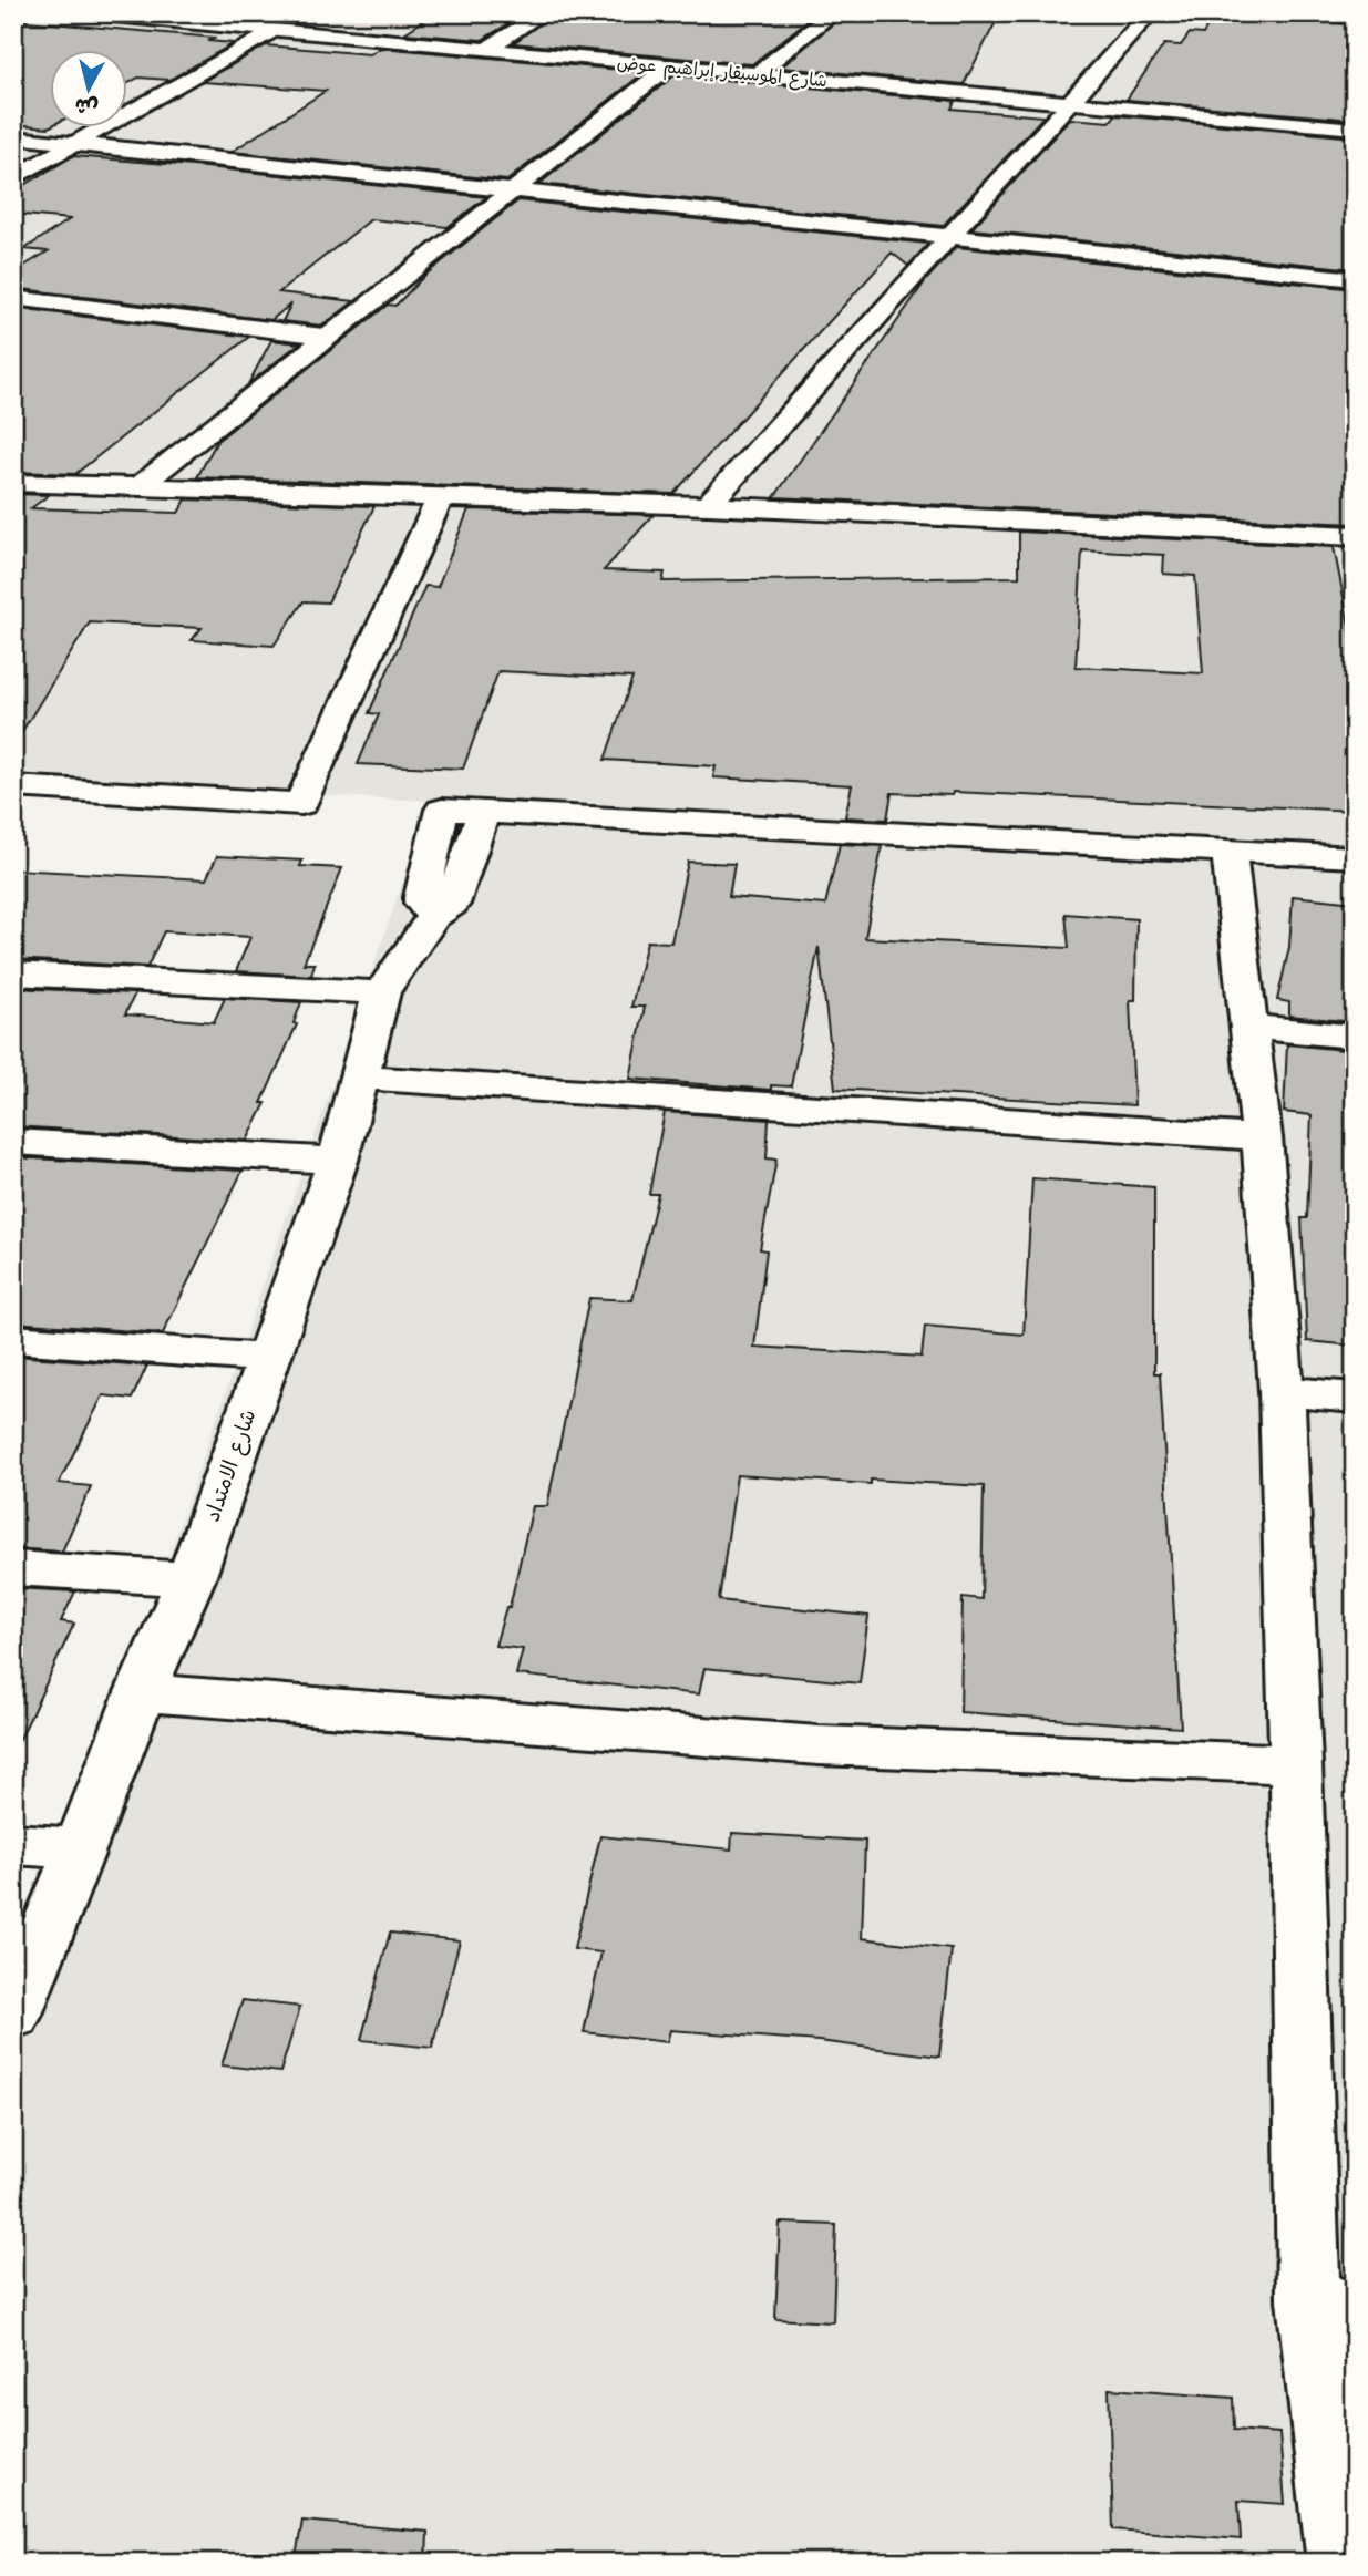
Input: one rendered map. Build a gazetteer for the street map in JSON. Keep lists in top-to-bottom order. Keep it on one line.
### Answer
{"streets":{"street":["شارع الموسيقار إبراهيم عوض","شارع الامتداد"]},"north":"bottom"}
